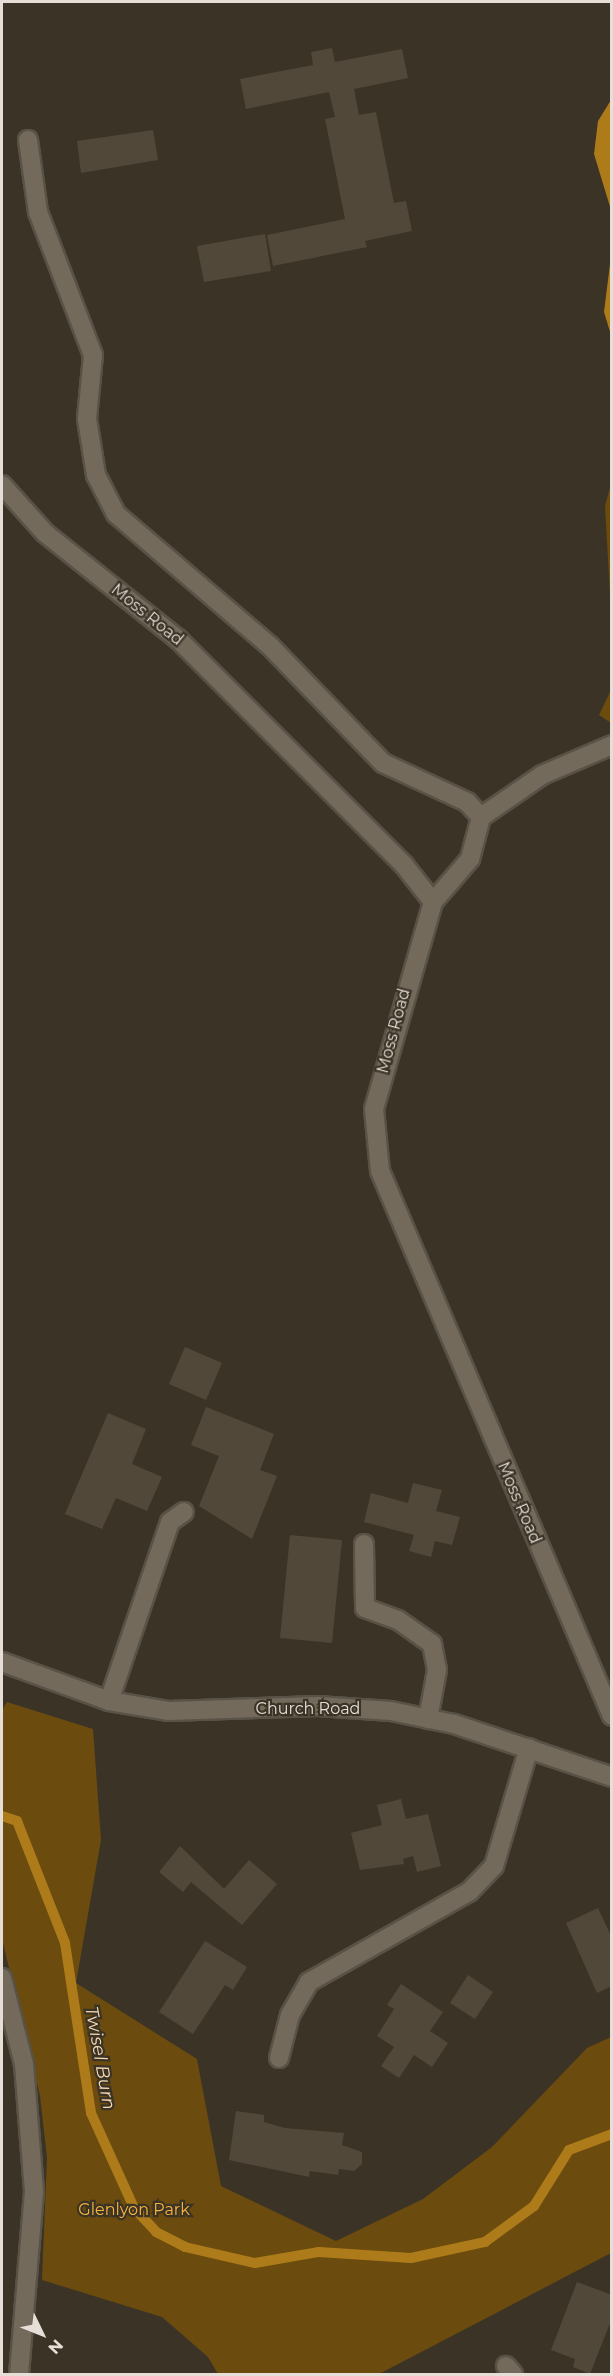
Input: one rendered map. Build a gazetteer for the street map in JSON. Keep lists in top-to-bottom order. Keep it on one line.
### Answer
{"streets":{"street":["Moss Road","Church Road"]},"water":["Twisel Burn"],"parks":["Glenlyon Park"],"north":"bottom right"}
